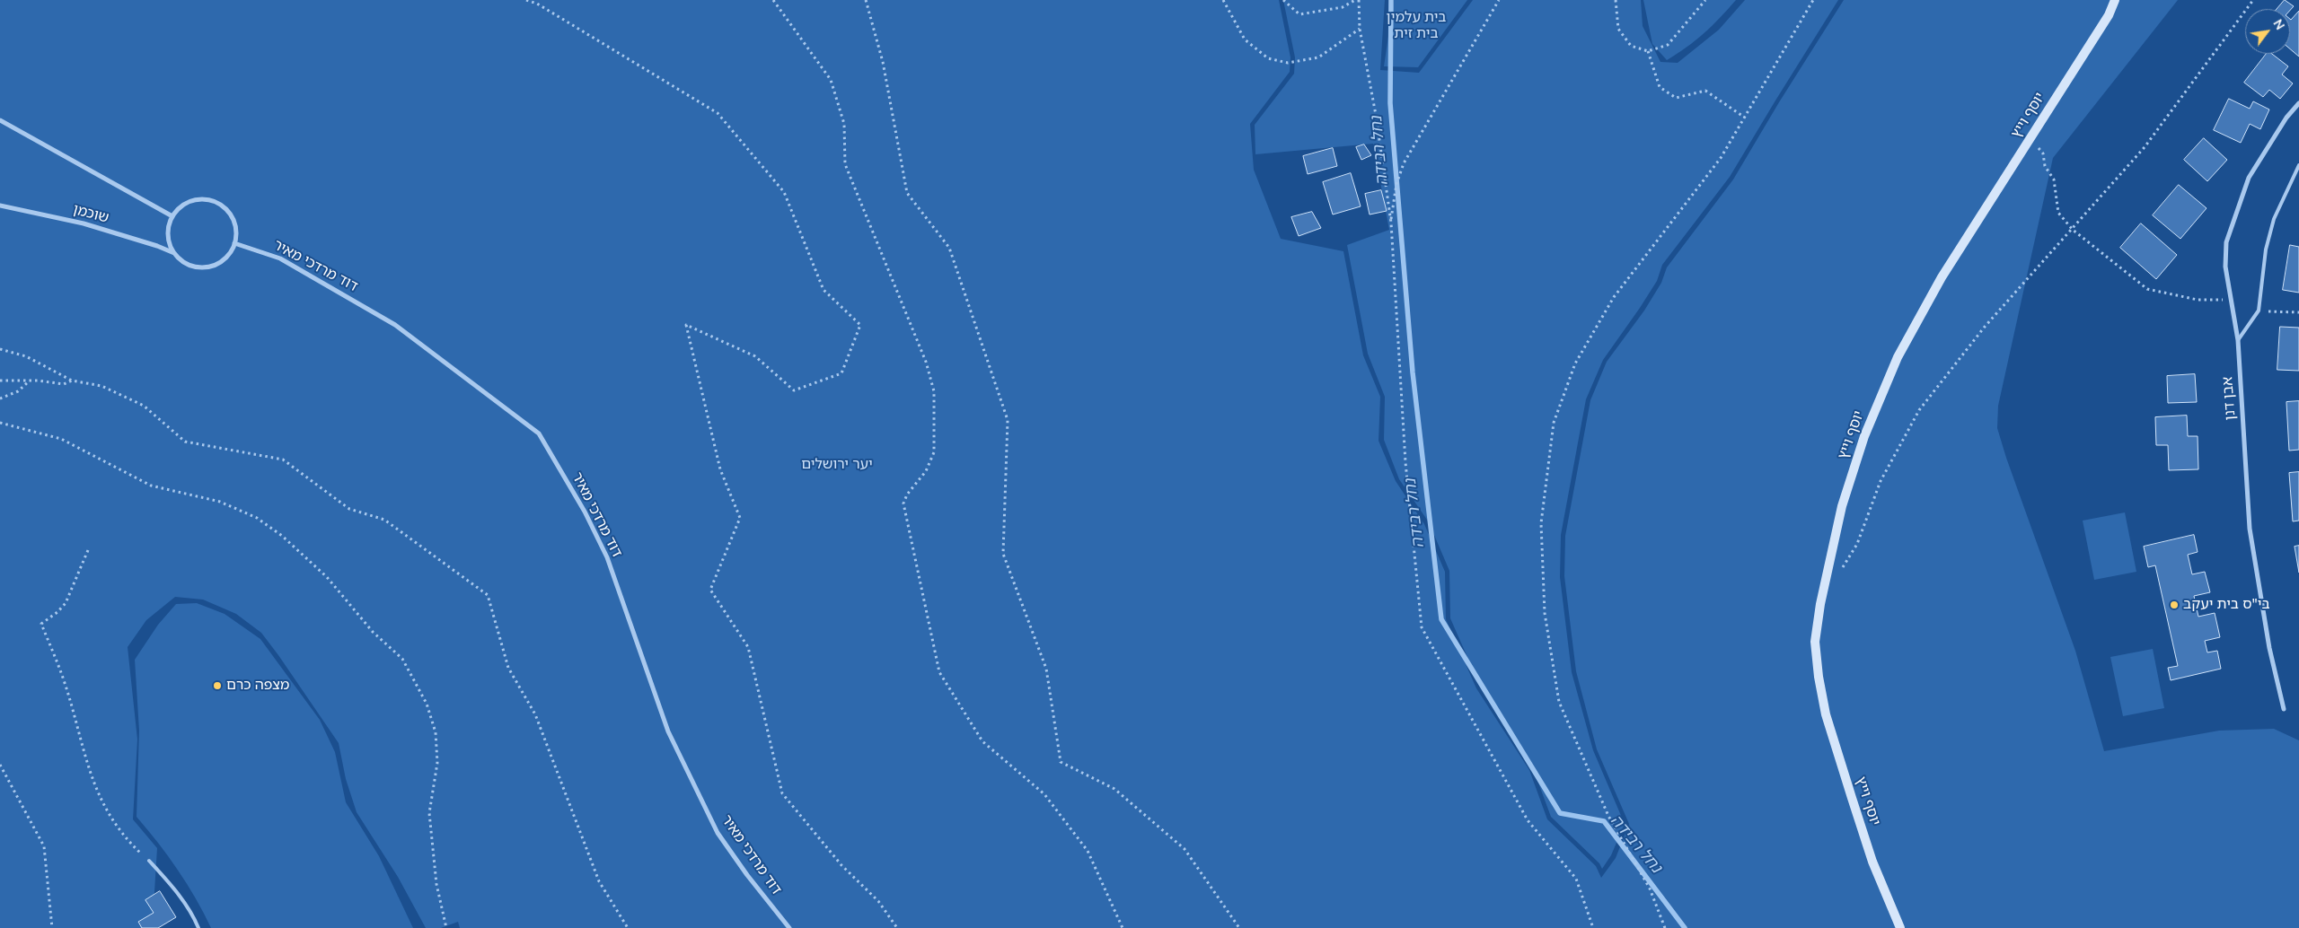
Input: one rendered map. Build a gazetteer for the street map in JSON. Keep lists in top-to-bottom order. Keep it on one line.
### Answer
{"streets":{"main road":["יוסף וייץ"],"street":["שוכמן","דוד מרדכי מאיר","אבן דנן"]},"crossings":[["שוכמן","דוד מרדכי מאיר"]],"water":["נחל רבידה"],"parks":["בית עלמין בית זית","יער ירושלים"],"places":["בי\"ס בית יעקב","מצפה כרם"],"north":"top right"}
